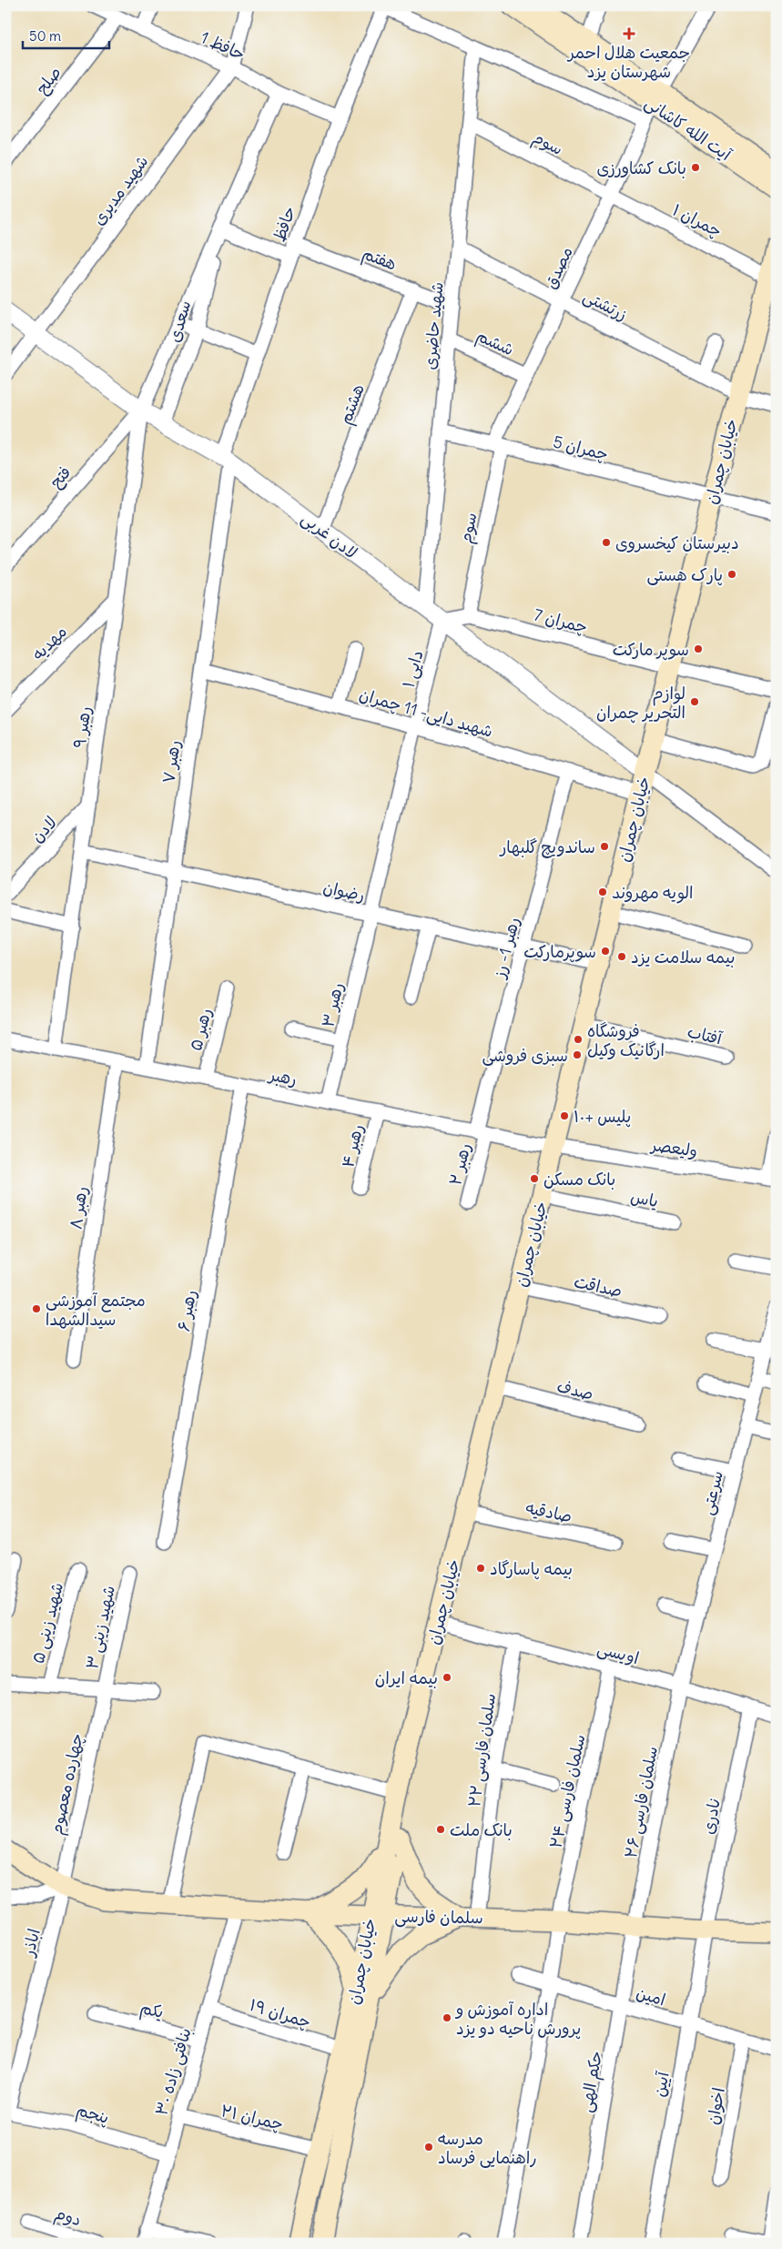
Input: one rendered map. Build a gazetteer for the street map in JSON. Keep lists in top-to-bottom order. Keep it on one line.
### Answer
{"streets":{"main road":["آیت الله کاشانی","خیابان چمران","سلمان فارسی"],"street":["حافظ 1","صلح","سوم","شهید مدیری","چمران ۱","حافظ","هفتم","مصدق","زرتشتی","سعدی","شهید حاضری","ششم","هشتم","چمران 5","فتح","لادن غربی","چمران 7","مهدیه","دایی ۱","شهید دایی- 11 چمران","رهبر ۹","رهبر ۷","لادن","رضوان","رهبر 1- رز","رهبر ۳","رهبر ۵","آفتاب","رهبر","رهبر ۴","ولیعصر","رهبر ۲","یاس","رهبر ۸","صداقت","رهبر ۶","صدف","سرعتی","صادقیه","شهید زینی ۵","شهید زینی ۳","اویسی","سلمان فارسی ۲۲","چهارده معصوم","سلمان فارسی ۲۴","سلمان فارسی ۲۶","نادری","اباذر","امین","یکم","چمران ۱۹","بنافتی زاده ۳۰","حکم الهی","آیین","اخوان","پنجم","چمران ۲۱","دوم"]},"crossings":[["حافظ 1","صلح"],["حافظ 1","شهید مدیری"],["حافظ 1","حافظ"],["حافظ 1","سعدی"],["آیت الله کاشانی","مصدق"],["سوم","چمران ۱"],["سوم","مصدق"],["سوم","شهید حاضری"],["سوم","چمران 5"],["سوم","چمران 7"],["شهید مدیری","لادن غربی"],["چمران ۱","مصدق"],["چمران ۱","خیابان چمران"],["حافظ","هفتم"],["حافظ","لادن غربی"],["حافظ","رهبر ۷"],["هفتم","سعدی"],["هفتم","شهید حاضری"],["هفتم","هشتم"],["مصدق","زرتشتی"],["مصدق","ششم"],["مصدق","چمران 5"],["زرتشتی","شهید حاضری"],["زرتشتی","خیابان چمران"],["سعدی","فتح"],["سعدی","لادن غربی"],["سعدی","رهبر ۹"],["شهید حاضری","ششم"],["شهید حاضری","چمران 5"],["شهید حاضری","لادن غربی"],["هشتم","لادن غربی"],["چمران 5","خیابان چمران"],["خیابان چمران","لادن غربی"],["خیابان چمران","چمران 7"],["خیابان چمران","شهید دایی- 11 چمران"],["خیابان چمران","رضوان"],["خیابان چمران","آفتاب"],["خیابان چمران","رهبر"],["خیابان چمران","ولیعصر"],["خیابان چمران","یاس"],["خیابان چمران","صداقت"],["خیابان چمران","صدف"],["خیابان چمران","صادقیه"],["خیابان چمران","اویسی"],["خیابان چمران","سلمان فارسی"],["خیابان چمران","چمران ۱۹"],["خیابان چمران","چمران ۲۱"],["فتح","لادن غربی"],["فتح","رهبر ۹"],["لادن غربی","چمران 7"],["لادن غربی","دایی ۱"],["لادن غربی","رهبر ۹"],["لادن غربی","رهبر ۷"],["چمران 7","دایی ۱"],["مهدیه","رهبر ۹"],["دایی ۱","شهید دایی- 11 چمران"],["دایی ۱","رضوان"],["دایی ۱","رهبر ۳"],["شهید دایی- 11 چمران","رهبر ۷"],["شهید دایی- 11 چمران","رهبر 1- رز"],["رهبر ۹","لادن"],["رهبر ۹","رضوان"],["رهبر ۹","رهبر"],["رهبر ۷","رضوان"],["رهبر ۷","رهبر"],["رضوان","رهبر 1- رز"],["رضوان","رهبر ۳"],["رهبر 1- رز","رهبر"],["رهبر 1- رز","رهبر ۲"],["رهبر ۳","رهبر"],["رهبر ۵","رهبر"],["رهبر","رهبر ۴"],["رهبر","ولیعصر"],["رهبر","رهبر ۲"],["رهبر","رهبر ۸"],["رهبر","رهبر ۶"],["سرعتی","اویسی"],["سرعتی","سلمان فارسی ۲۶"],["شهید زینی ۳","چهارده معصوم"],["اویسی","سلمان فارسی ۲۲"],["اویسی","سلمان فارسی ۲۴"],["اویسی","سلمان فارسی ۲۶"],["اویسی","نادری"],["سلمان فارسی ۲۲","سلمان فارسی"],["چهارده معصوم","سلمان فارسی"],["چهارده معصوم","اباذر"],["سلمان فارسی ۲۴","سلمان فارسی"],["سلمان فارسی ۲۴","امین"],["سلمان فارسی ۲۶","سلمان فارسی"],["سلمان فارسی ۲۶","حکم الهی"],["نادری","سلمان فارسی"],["نادری","آیین"],["سلمان فارسی","اباذر"],["سلمان فارسی","بنافتی زاده ۳۰"],["سلمان فارسی","حکم الهی"],["سلمان فارسی","آیین"],["اباذر","پنجم"],["امین","حکم الهی"],["امین","آیین"],["امین","اخوان"],["یکم","بنافتی زاده ۳۰"],["چمران ۱۹","بنافتی زاده ۳۰"],["بنافتی زاده ۳۰","پنجم"],["بنافتی زاده ۳۰","چمران ۲۱"]],"places":{"health":["جمعیت هلال احمر شهرستان یزد"],"other":["بانک کشاورزی","دبیرستان کیخسروی","پارک هستی","سوپر مارکت","لوازم التحریر چمران","ساندویچ گلبهار","الویه مهروند","سوپرمارکت","بيمه سلامت يزد","فروشگاه ارگانیک وکیل","سبزی فروشی","پلیس +۱۰","بانک مسکن","مجتمع آموزشی سیدالشهدا","بیمه پاسارگاد","بیمه ایران","بانک ملت","اداره آموزش و پرورش ناحیه دو یزد","مدرسه راهنمایی فرساد"]},"scale_bar":"50 m"}
